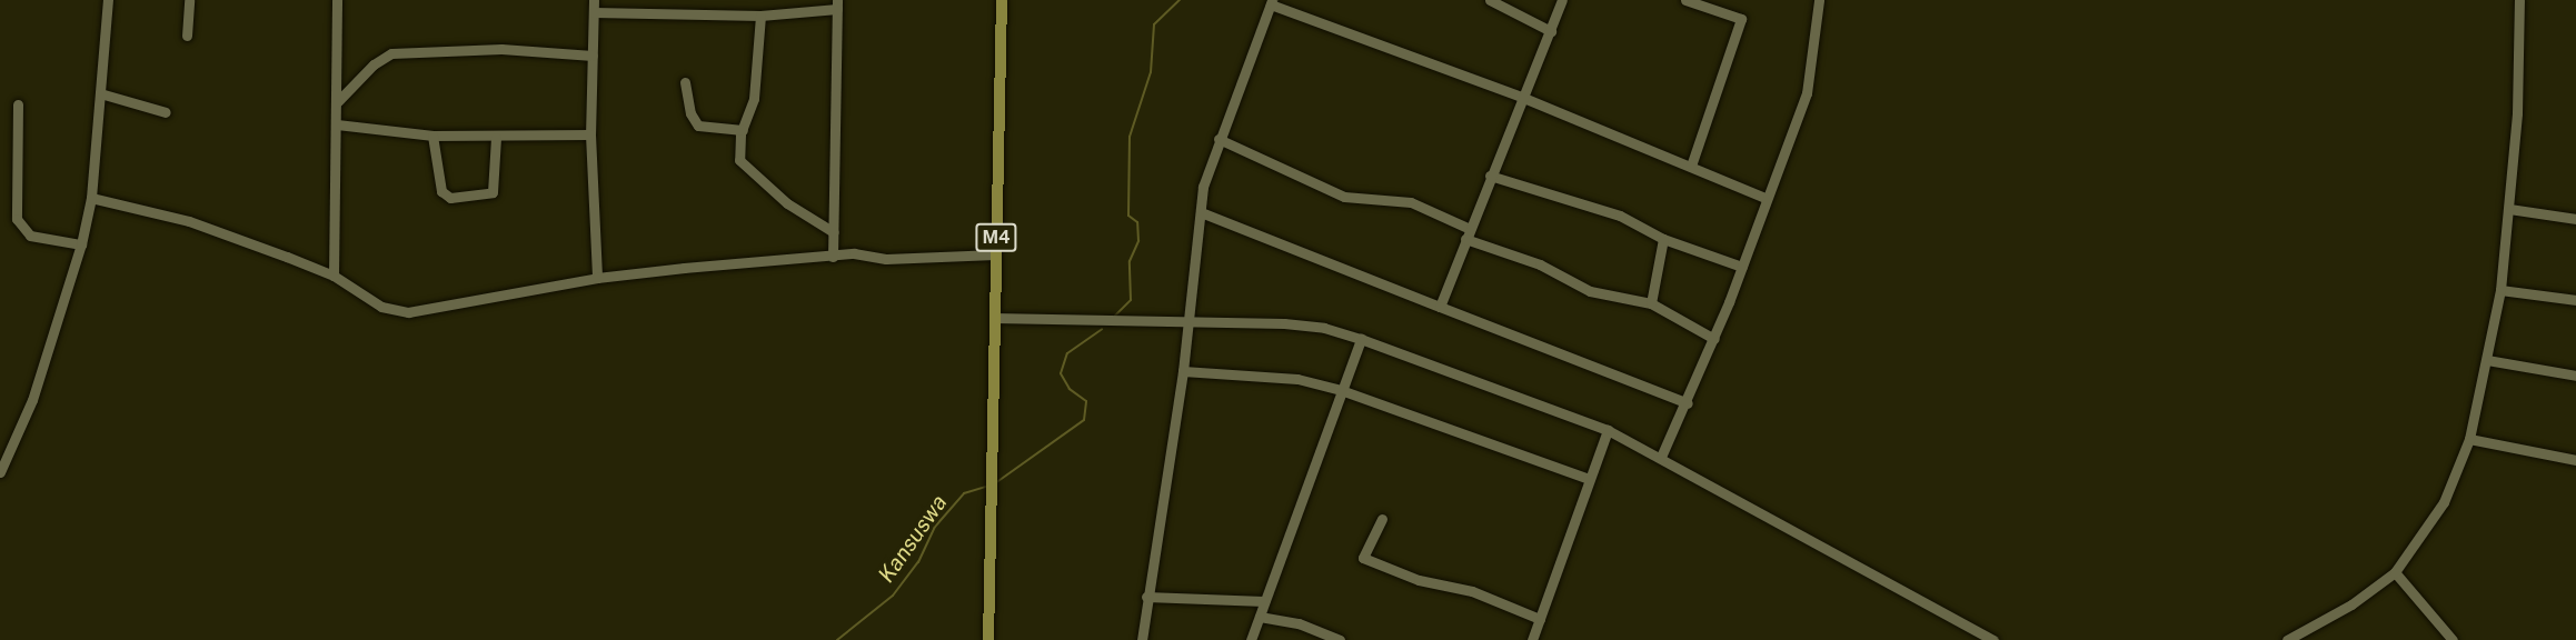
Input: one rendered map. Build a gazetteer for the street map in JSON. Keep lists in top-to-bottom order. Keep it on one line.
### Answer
{"streets":{"main road":["M4"]},"water":["Kansuswa"]}
